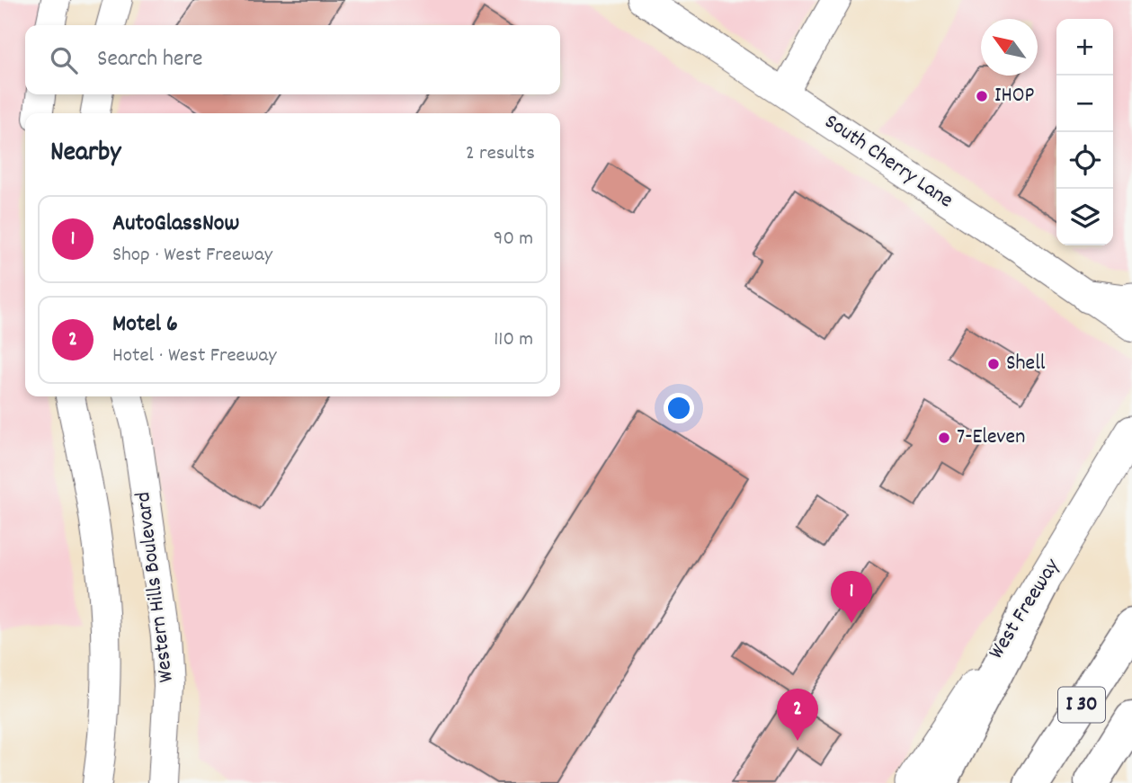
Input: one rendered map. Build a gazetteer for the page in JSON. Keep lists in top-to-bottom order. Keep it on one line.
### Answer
{"streets":{"highway":["I 30"],"main road":["West Freeway"],"street":["South Cherry Lane","Western Hills Boulevard"]},"places":["IHOP","Shell","7-Eleven"],"north":"top left","page":{"map_buttons":["+","−"],"search":"Search here","heading":["Nearby","2 results"],"list":[{"mark":"1","name":"AutoGlassNow","note":"Shop · West Freeway","value":"90 m"},{"mark":"2","name":"Motel 6","note":"Hotel · West Freeway","value":"110 m"}],"pins":["1","2"]}}
